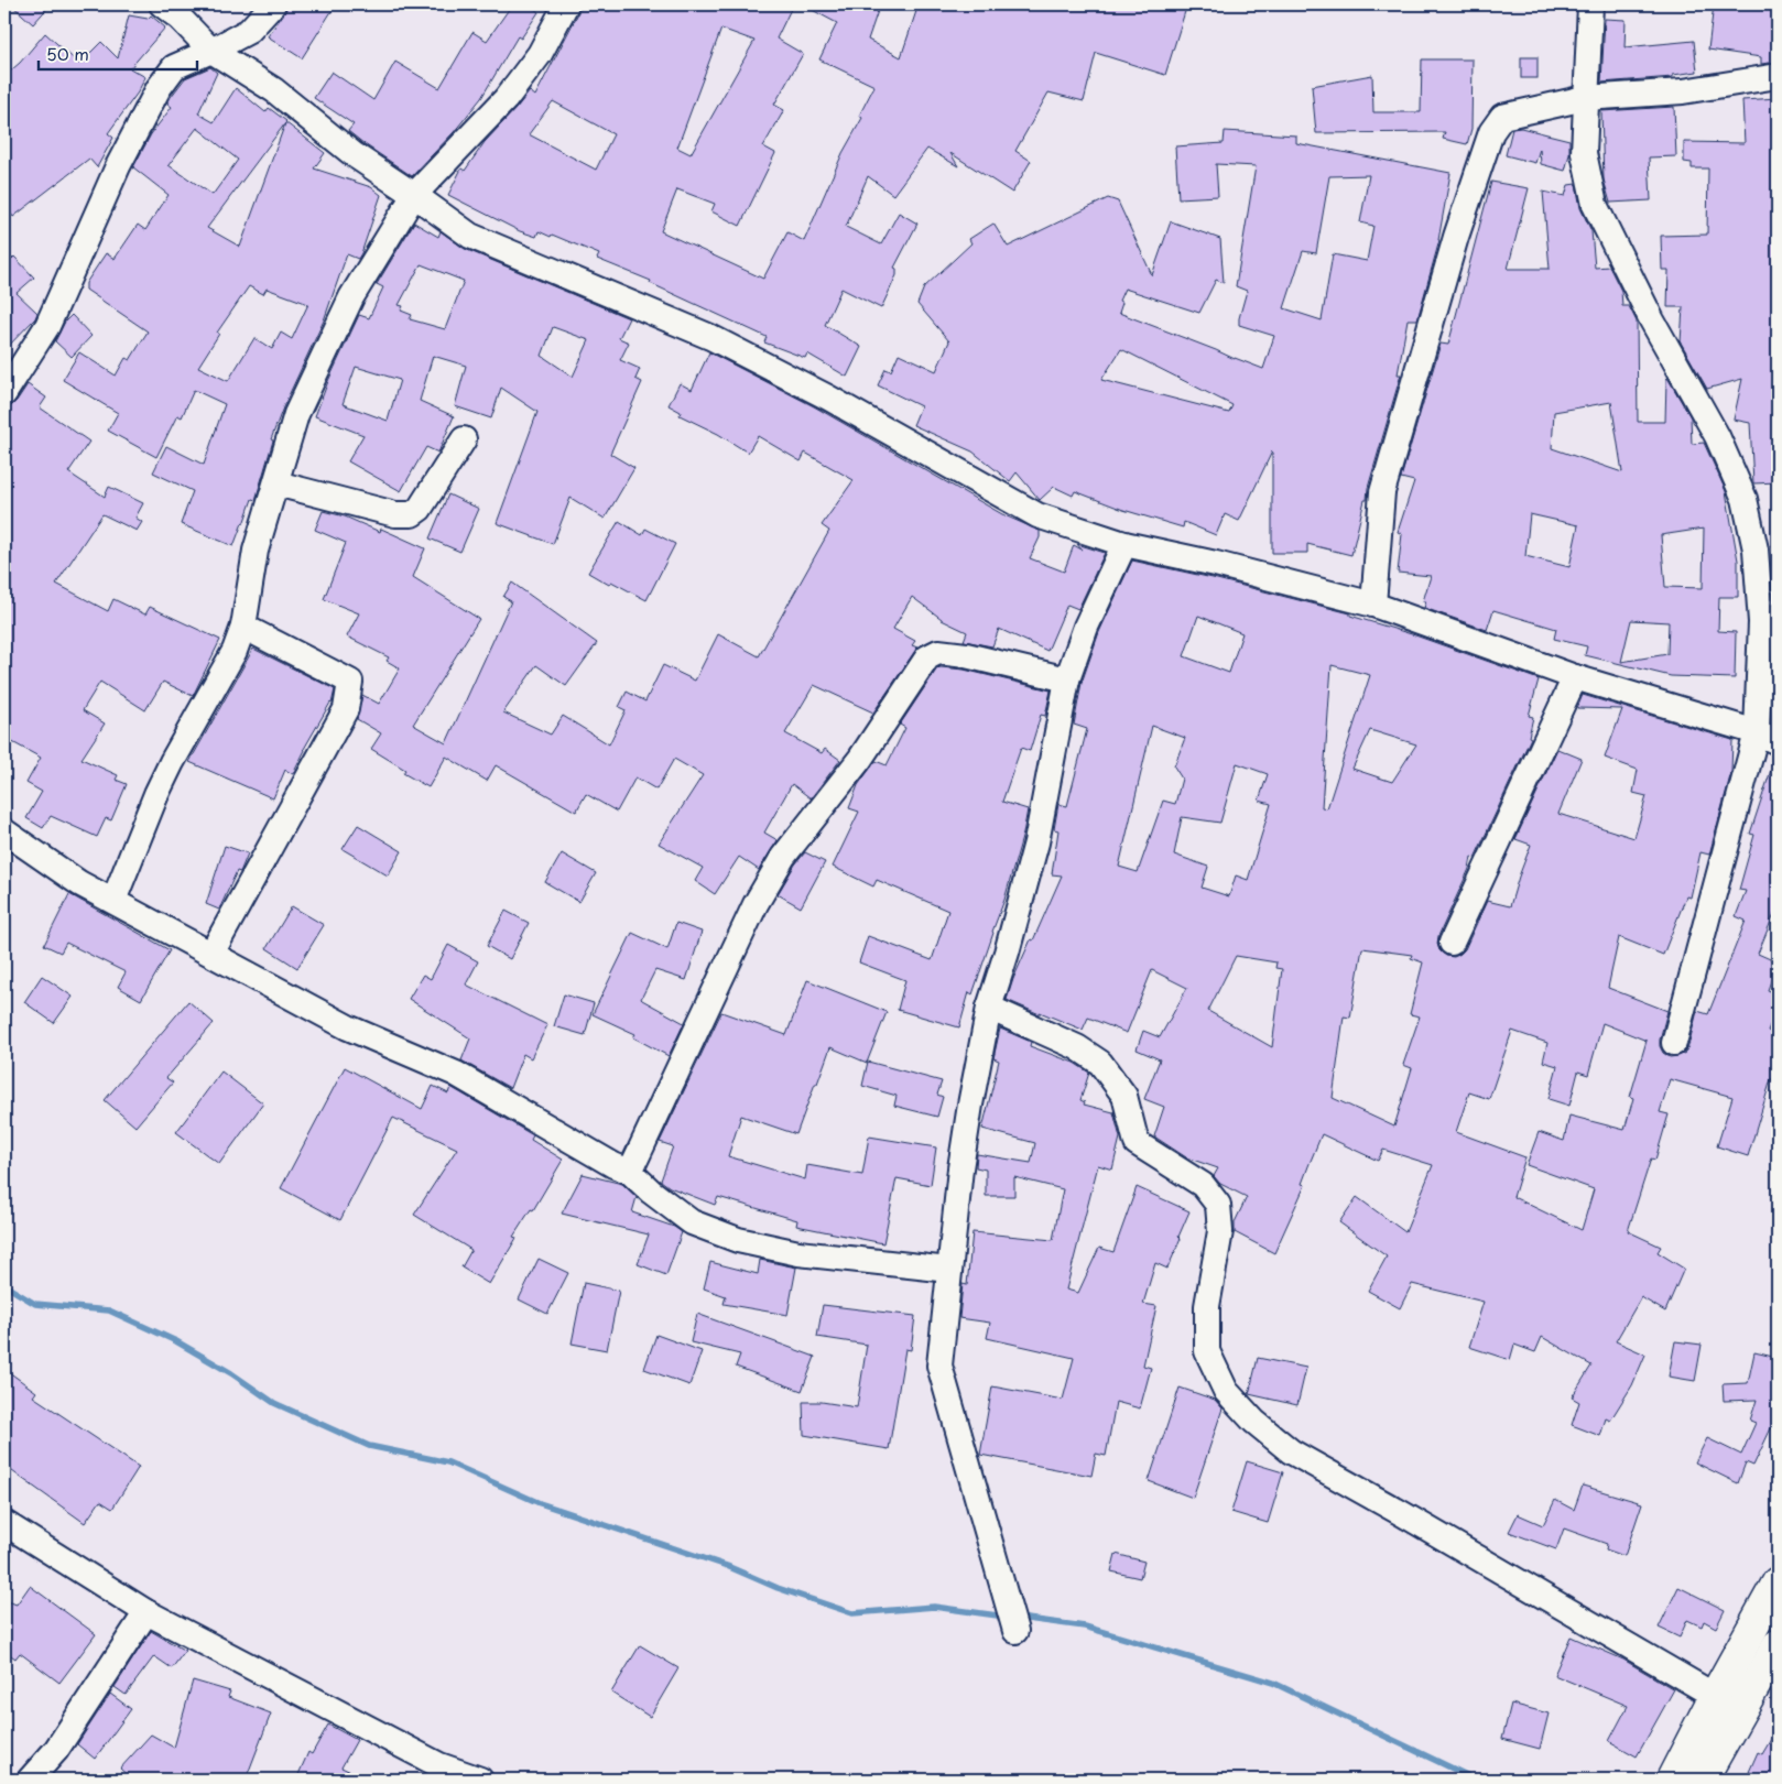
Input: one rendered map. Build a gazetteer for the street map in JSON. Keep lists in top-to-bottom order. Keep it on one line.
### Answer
{"scale_bar":"50 m"}
